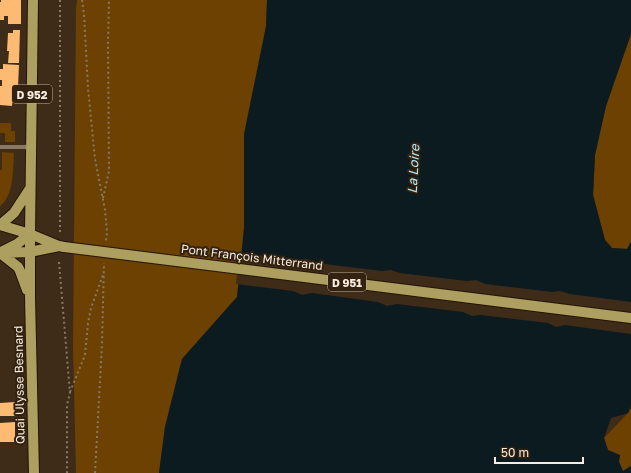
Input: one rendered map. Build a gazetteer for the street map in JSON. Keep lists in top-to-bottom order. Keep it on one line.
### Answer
{"streets":{"main road":["D 952","Pont François Mitterrand","D 951","Quai Ulysse Besnard"]},"crossings":[["D 952","D 951"],["D 952","Quai Ulysse Besnard"],["Pont François Mitterrand","D 951"]],"water":["La Loire"],"scale_bar":"50 m"}
